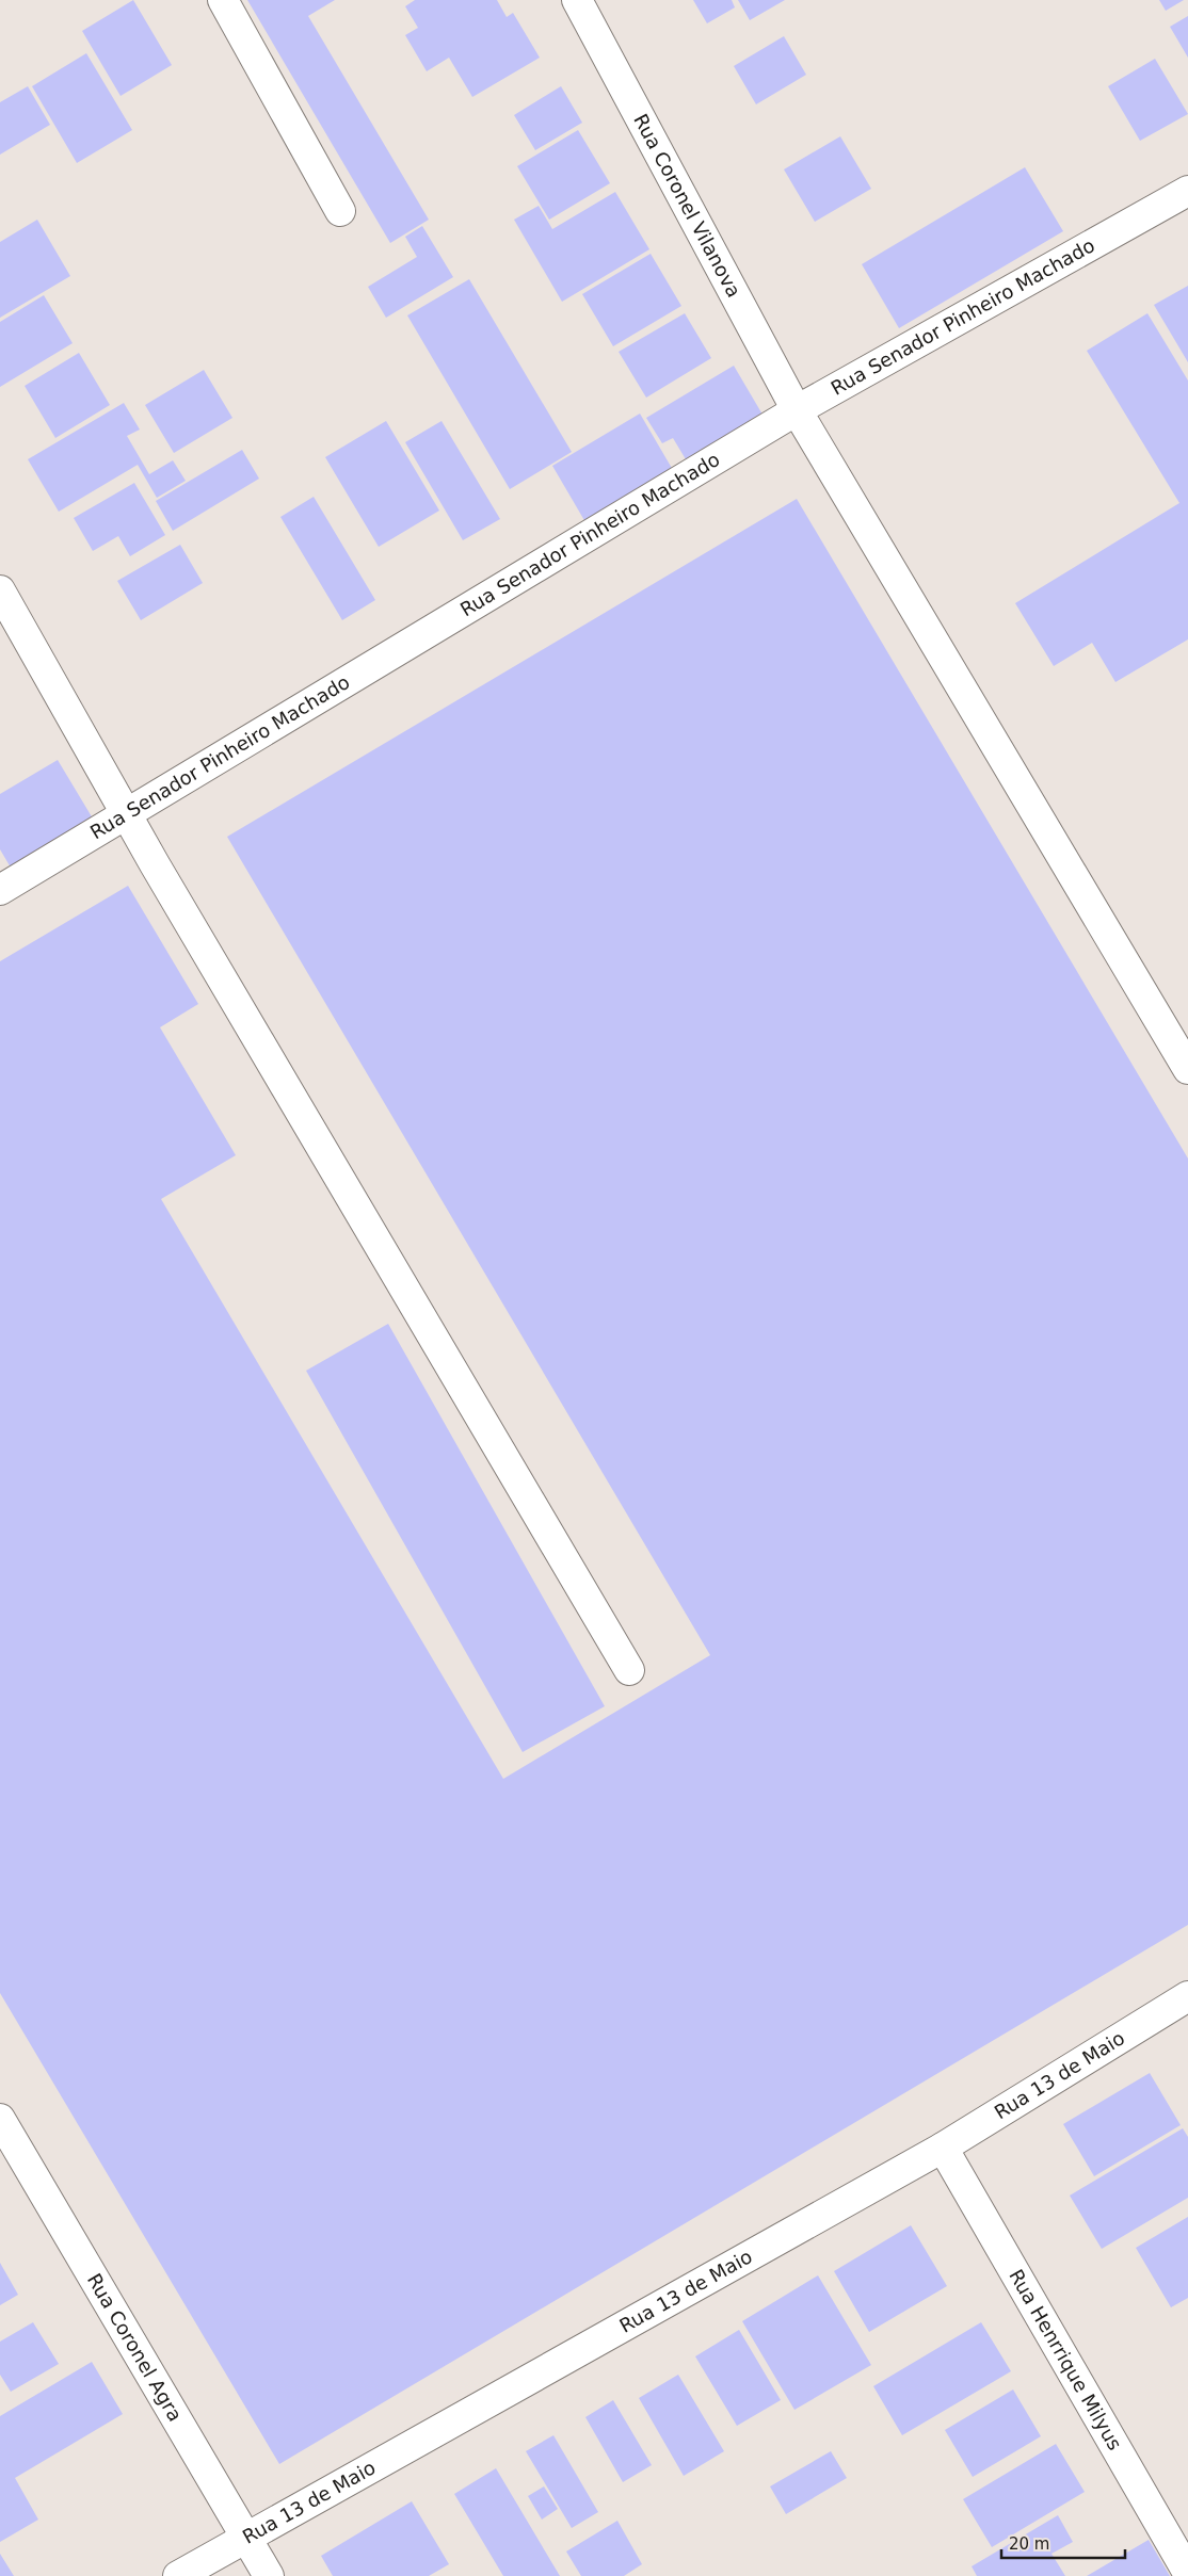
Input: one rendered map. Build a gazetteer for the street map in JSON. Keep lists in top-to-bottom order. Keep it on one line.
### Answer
{"streets":{"street":["Rua Coronel Vilanova","Rua Senador Pinheiro Machado","Rua 13 de Maio","Rua Coronel Agra","Rua Henrrique Milyus"]},"crossings":[["Rua Coronel Vilanova","Rua Senador Pinheiro Machado"],["Rua 13 de Maio","Rua Coronel Agra"],["Rua 13 de Maio","Rua Henrrique Milyus"]],"scale_bar":"20 m"}
